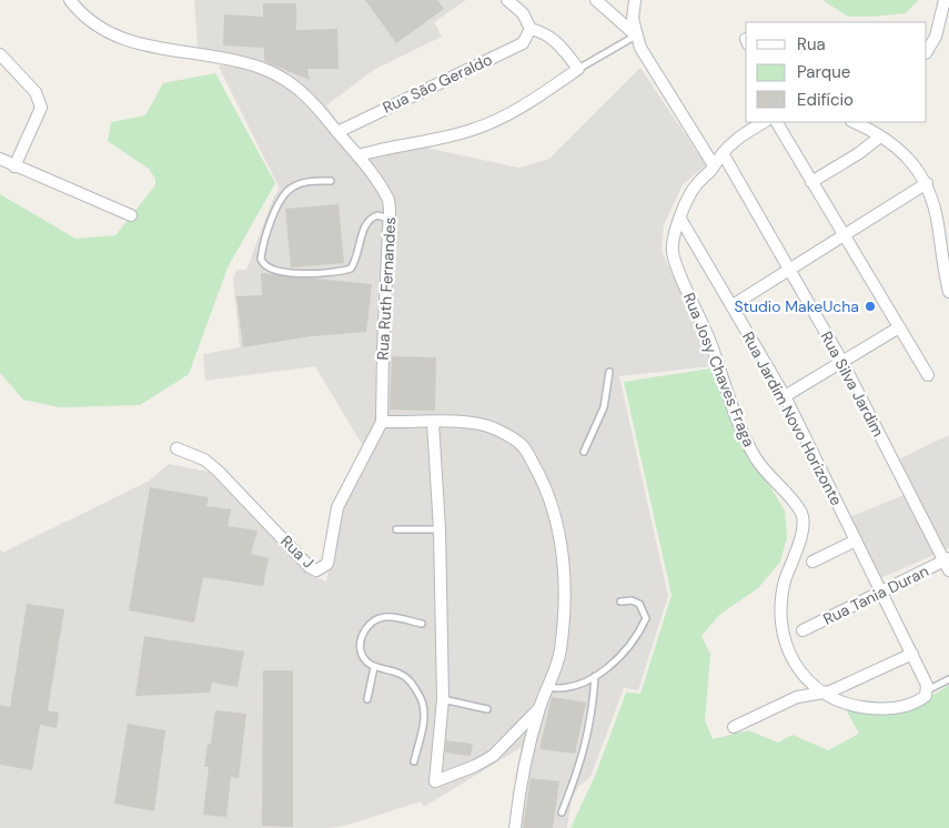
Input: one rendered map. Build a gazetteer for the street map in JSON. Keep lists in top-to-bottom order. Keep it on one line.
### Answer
{"streets":{"street":["Rua São Geraldo","Rua Ruth Fernandes","Rua Josy Chaves Fraga","Rua Silva Jardim","Rua Jardim Novo Horizonte","Rua J","Rua Tania Duran"]},"crossings":[["Rua São Geraldo","Rua Ruth Fernandes"],["Rua Ruth Fernandes","Rua J"],["Rua Josy Chaves Fraga","Rua Silva Jardim"],["Rua Josy Chaves Fraga","Rua Jardim Novo Horizonte"],["Rua Silva Jardim","Rua Tania Duran"],["Rua Jardim Novo Horizonte","Rua Tania Duran"]],"places":["Studio MakeUcha"],"legend":["Rua","Parque","Edifício"]}
